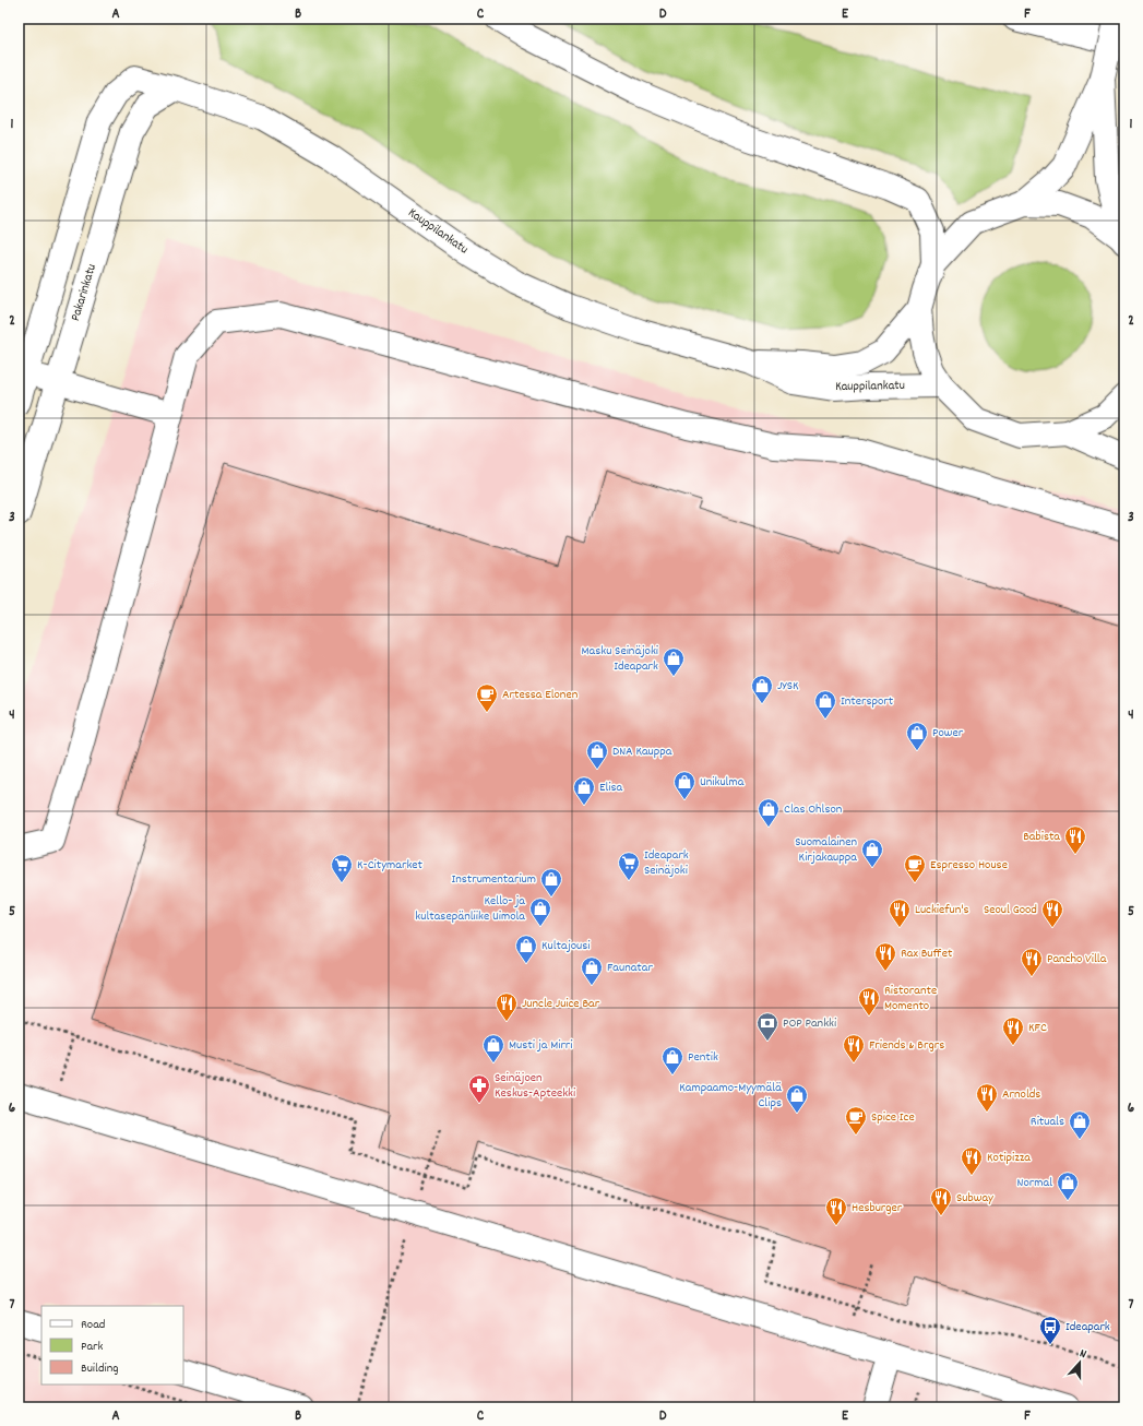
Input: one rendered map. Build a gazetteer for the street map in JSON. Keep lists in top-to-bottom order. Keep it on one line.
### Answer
{"streets":{"street":["Kauppilankatu","Pakarinkatu"]},"crossings":[["Kauppilankatu","Pakarinkatu"]],"places":{"shop":["Masku Seinäjoki Ideapark","JYSK","Intersport","Power","DNA Kauppa","Unikulma","Elisa","Clas Ohlson","Suomalainen Kirjakauppa","Instrumentarium","Kello- ja kultasepänliike Uimola","Kultajousi","Faunatar","Musti ja Mirri","Pentik","Kampaamo-Myymälä Clips","Rituals","Normal"],"cafe":["Artessa Elonen","Espresso House","Spice Ice"],"restaurant":["Babista","Luckiefun's","Seoul Good","Rax Buffet","Pancho Villa","Ristorante Momento","Juncle Juice Bar","KFC","Friends & Brgrs","Arnolds","Kotipizza","Subway","Hesburger"],"supermarket":["Ideapark Seinäjoki","K-Citymarket"],"bank":["POP Pankki"],"pharmacy":["Seinäjoen Keskus-Apteekki"],"bus stop":["Ideapark"]},"legend":["Road","Park","Building"],"north":"top","grid":{"columns":["A","B","C","D","E","F"],"rows":["1","2","3","4","5","6","7"]}}
